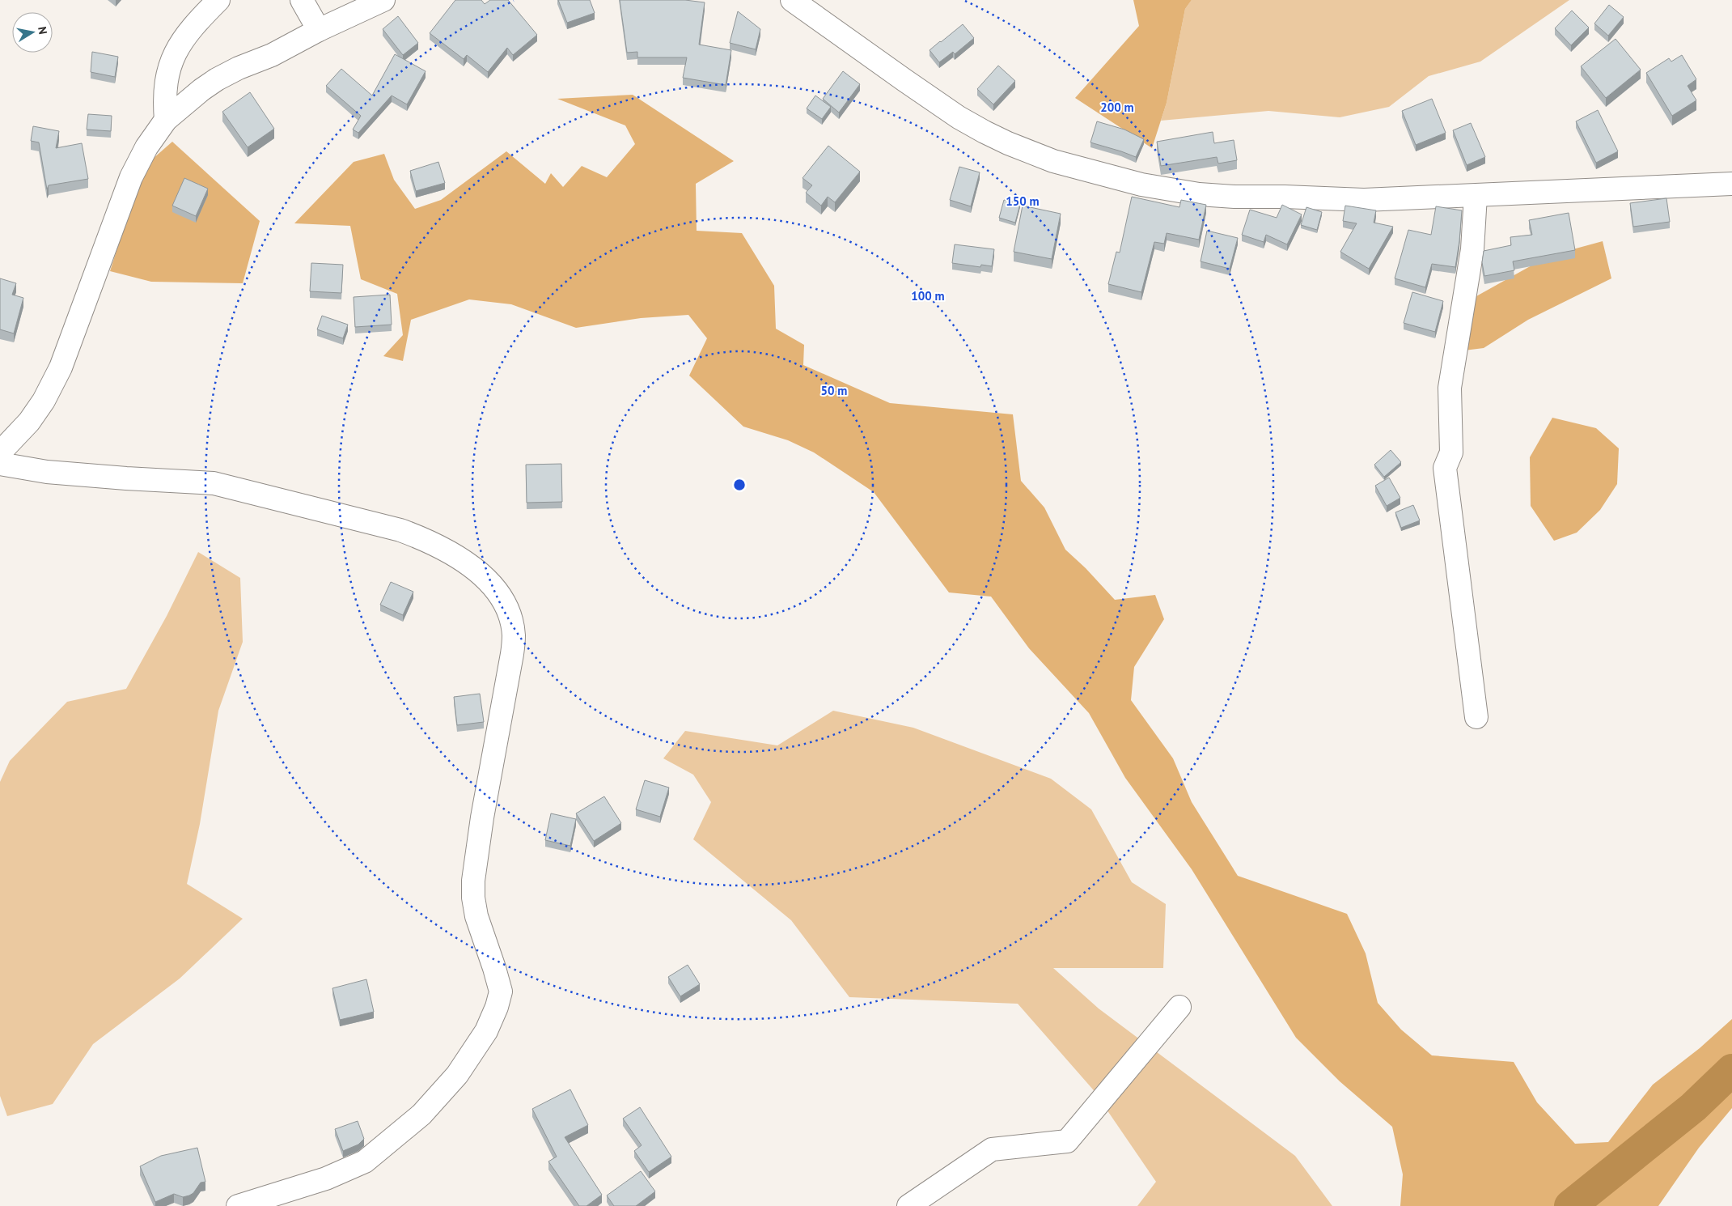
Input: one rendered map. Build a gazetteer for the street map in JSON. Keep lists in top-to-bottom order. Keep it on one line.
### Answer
{"north":"right","rings":["200 m","150 m","100 m","50 m"]}
